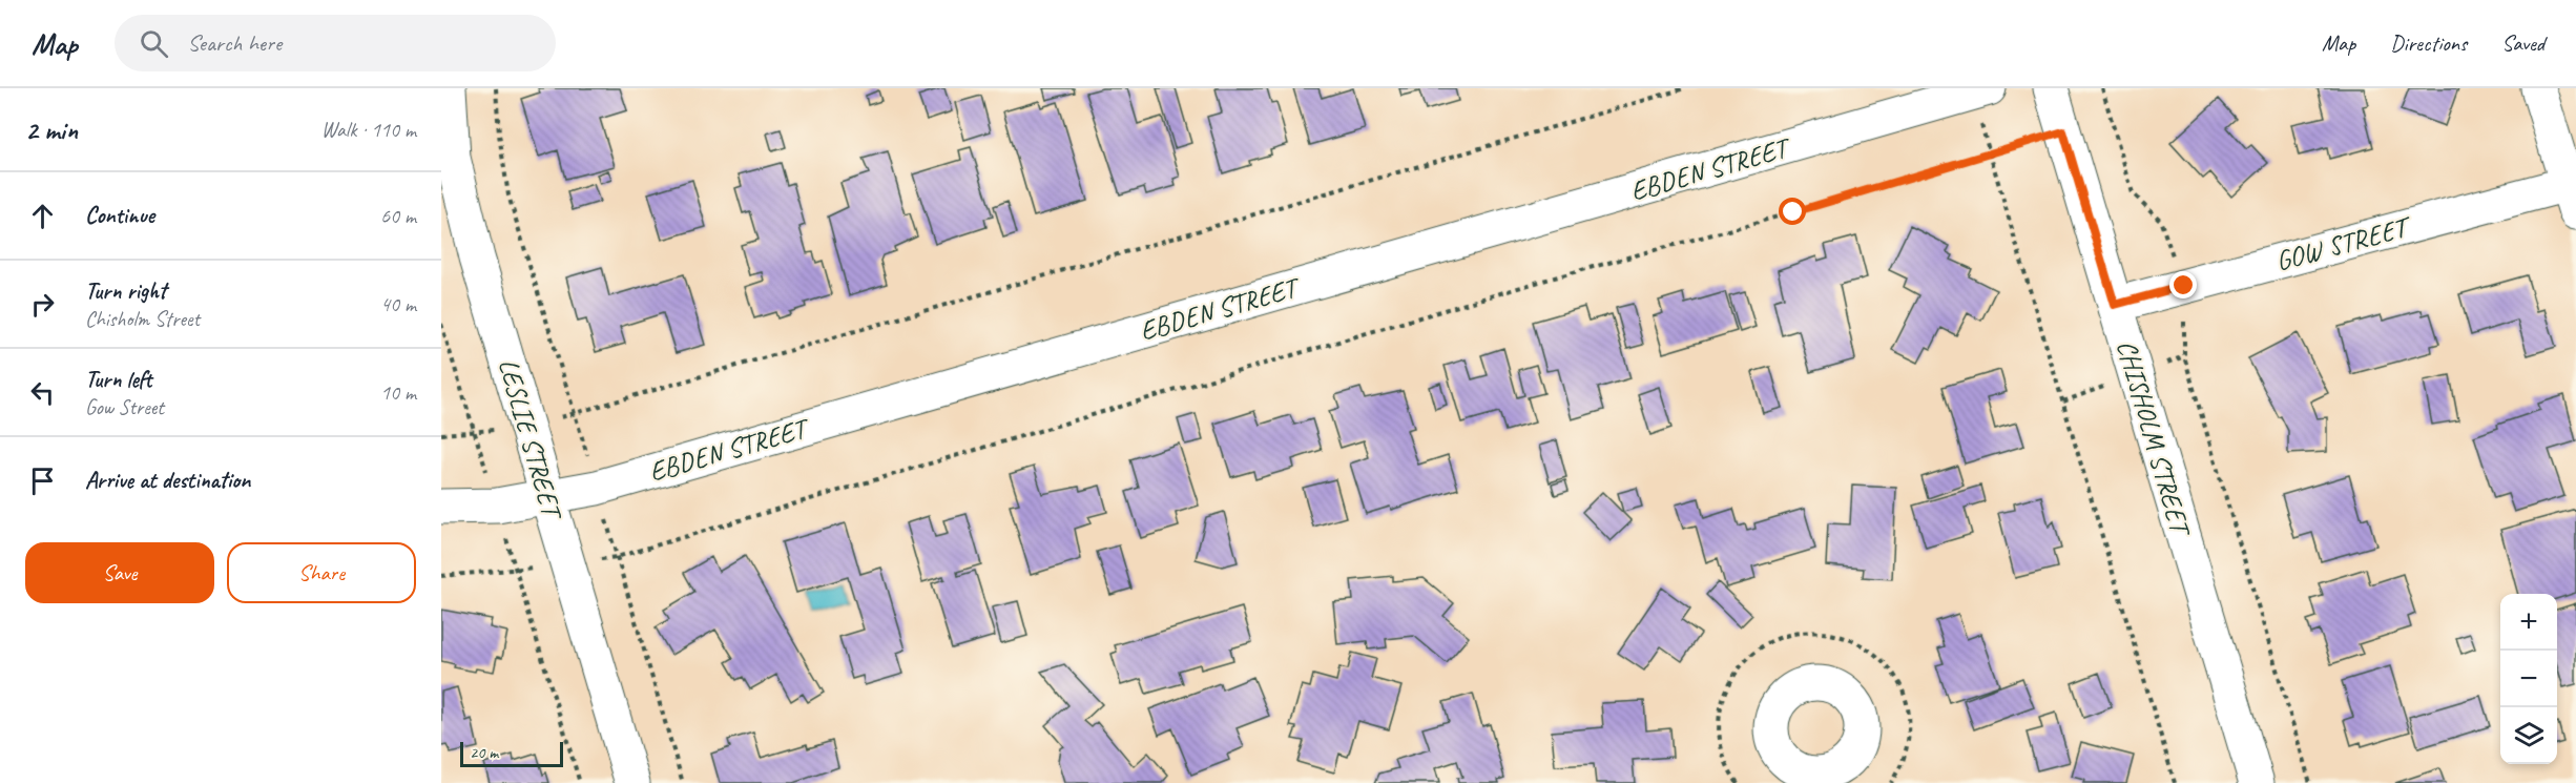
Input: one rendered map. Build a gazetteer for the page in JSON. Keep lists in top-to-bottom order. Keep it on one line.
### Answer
{"streets":{"street":["EBDEN STREET","GOW STREET","CHISHOLM STREET","LESLIE STREET"]},"crossings":[["EBDEN STREET","LESLIE STREET"],["GOW STREET","CHISHOLM STREET"]],"scale_bar":"20 m","page":{"header":"Map","search":"Search here","nav":["Map","Directions","Saved"],"heading":["2 min","Walk · 110 m"],"list":[["Continue","60 m"],["Turn right","Chisholm Street","40 m"],["Turn left","Gow Street","10 m"],"Arrive at destination"],"buttons":["Save","Share"],"map_buttons":["+","−"],"scale":"20 m"}}
